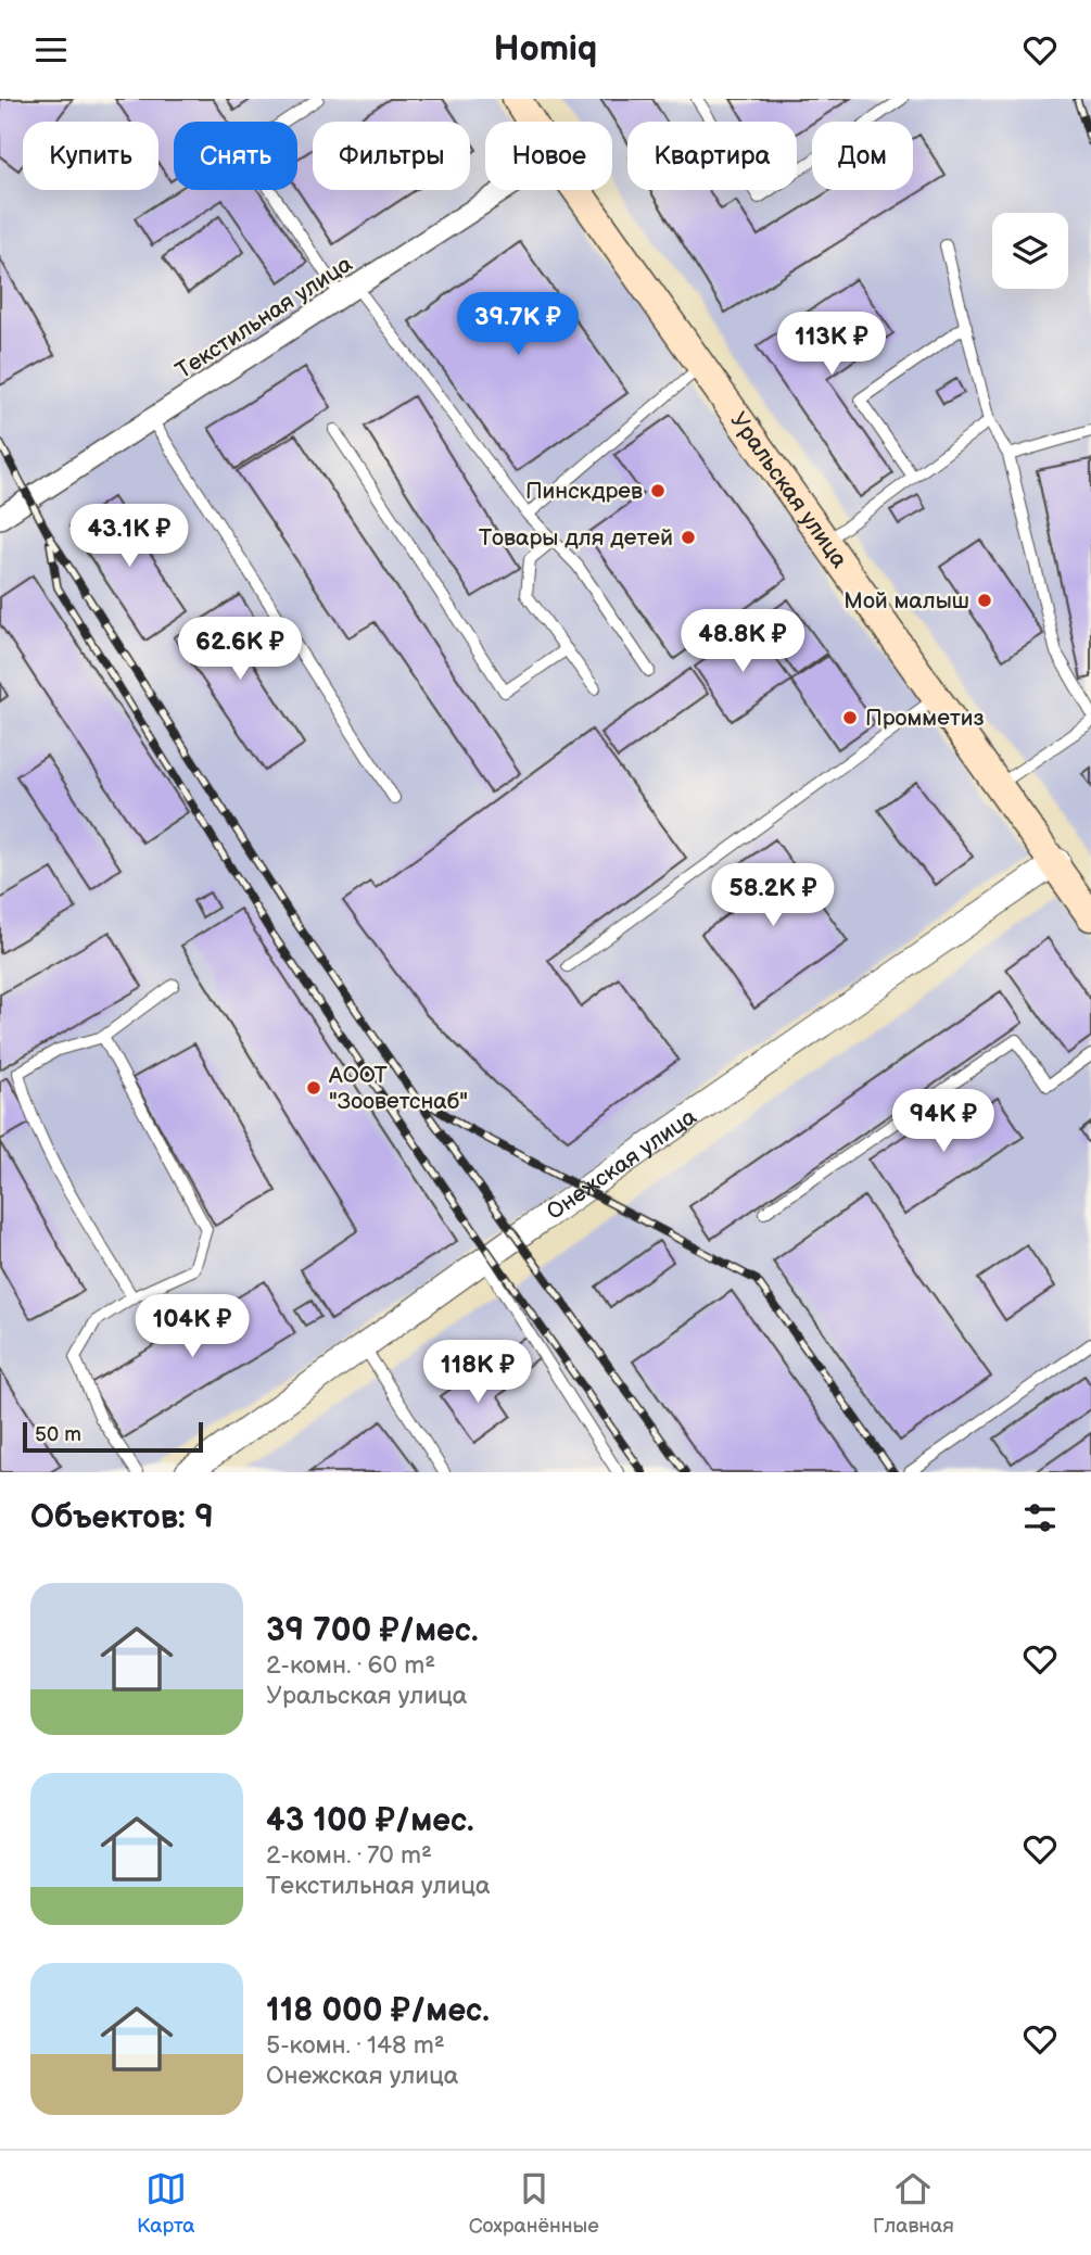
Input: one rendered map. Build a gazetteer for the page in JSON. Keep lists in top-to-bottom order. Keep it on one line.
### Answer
{"streets":{"main road":["Уральская улица"],"street":["Текстильная улица","Онежская улица"]},"crossings":[["Уральская улица","Онежская улица"]],"places":["Пинскдрев","Товары для детей","Мой малыш","Промметиз","АООТ \"Зооветснаб\""],"scale_bar":"50 m","page":{"header":"Homiq","chip":["Купить","Снять","Фильтры","Новое","Квартира","Дом"],"price":["39.7K ₽","113K ₽","43.1K ₽","48.8K ₽","62.6K ₽","58.2K ₽","94K ₽","104K ₽","118K ₽"],"scale":"50 m","heading":"Объектов: 9","list":[{"name":"39 700 ₽/мес.","note":"2-комн. · 60 m² · Уральская улица"},{"name":"43 100 ₽/мес.","note":"2-комн. · 70 m² · Текстильная улица"},{"name":"118 000 ₽/мес.","note":"5-комн. · 148 m² · Онежская улица"}],"tabs":["Карта","Сохранённые","Главная"]}}
